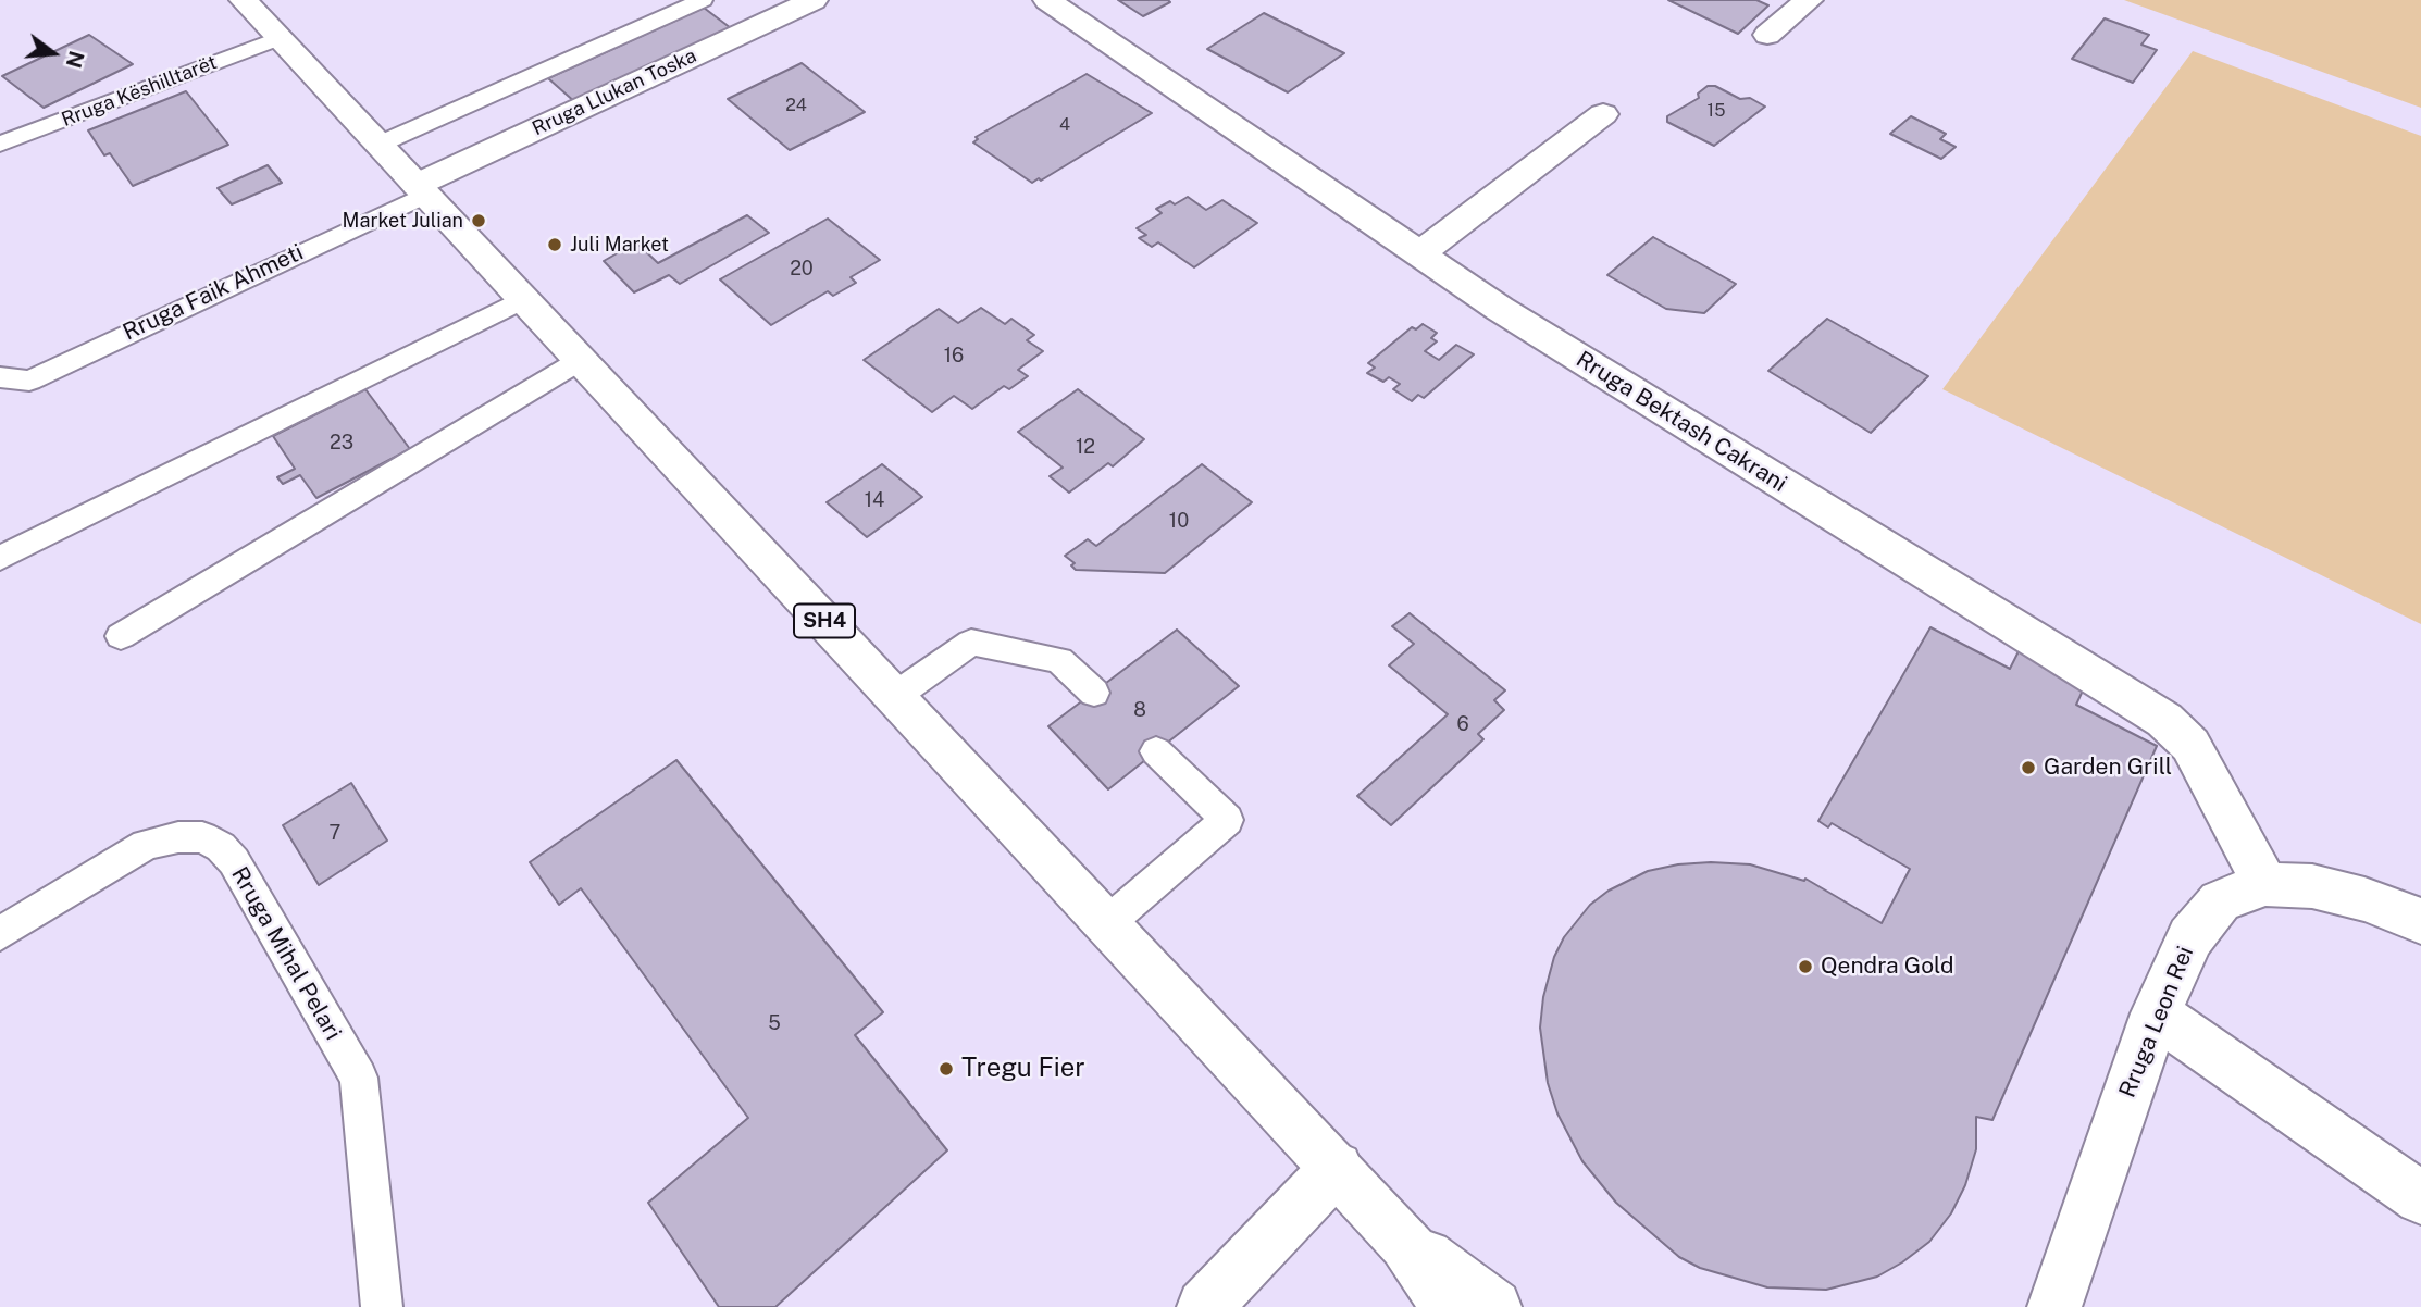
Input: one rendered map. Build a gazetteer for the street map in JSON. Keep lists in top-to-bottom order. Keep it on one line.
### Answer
{"streets":{"street":["Rruga Llukan Toska","Rruga Bektash Cakrani","SH4","Rruga Leon Rei"],"lane":["Rruga Këshilltarët","Rruga Faik Ahmeti","Rruga Mihal Pelari"]},"crossings":[["Rruga Këshilltarët","SH4"],["Rruga Llukan Toska","Rruga Faik Ahmeti"],["Rruga Llukan Toska","SH4"],["Rruga Faik Ahmeti","SH4"],["Rruga Bektash Cakrani","Rruga Leon Rei"]],"places":["Market Julian","Juli Market","Garden Grill","Qendra Gold","Tregu Fier"],"house_numbers":["24","15","4","20","16","23","12","14","10","8","6","7","5"],"north":"right"}
